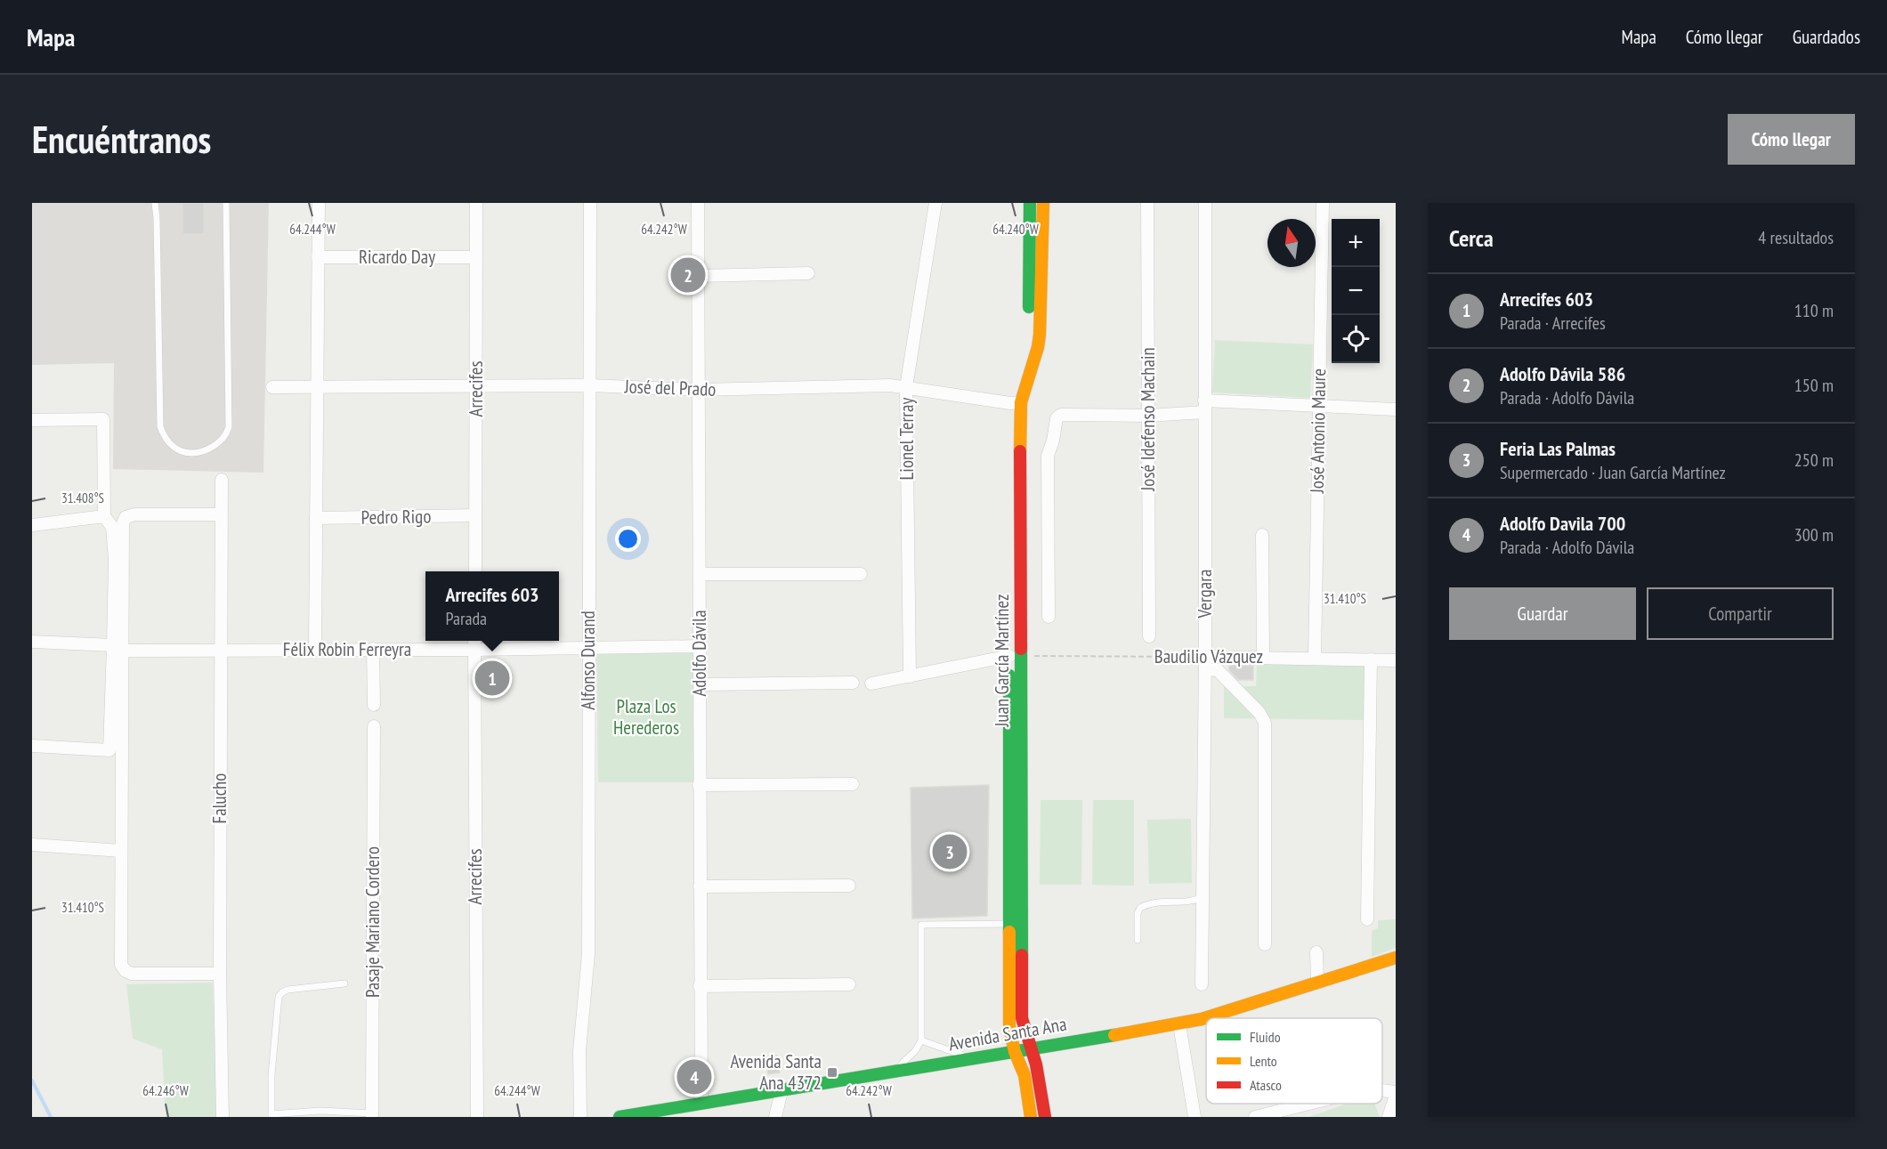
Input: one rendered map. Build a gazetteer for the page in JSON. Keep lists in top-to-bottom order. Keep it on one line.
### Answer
{"streets":{"main road":["Juan García Martínez","Avenida Santa Ana"],"street":["Ricardo Day","José del Prado","Arrecifes","José Idefenso Machain","José Antonio Maure","Lionel Terray","Pedro Rigo","Vergara","Félix Robin Ferreyra","Adolfo Dávila","Baudilio Vázquez","Alfonso Durand","Falucho","Pasaje Mariano Cordero"]},"crossings":[["Ricardo Day","Arrecifes"],["José del Prado","Arrecifes"],["José del Prado","Lionel Terray"],["José del Prado","Adolfo Dávila"],["José del Prado","Alfonso Durand"],["José del Prado","Juan García Martínez"],["Arrecifes","Pedro Rigo"],["Arrecifes","Félix Robin Ferreyra"],["José Antonio Maure","Baudilio Vázquez"],["Vergara","Baudilio Vázquez"],["Félix Robin Ferreyra","Adolfo Dávila"],["Félix Robin Ferreyra","Alfonso Durand"],["Félix Robin Ferreyra","Falucho"],["Adolfo Dávila","Avenida Santa Ana"],["Baudilio Vázquez","Juan García Martínez"],["Juan García Martínez","Avenida Santa Ana"]],"parks":["Plaza Los Herederos"],"places":{"transit":["Avenida Santa Ana 4372"]},"legend":["Fluido","Lento","Atasco"],"north":"top","page":{"header":"Mapa","nav":["Mapa","Cómo llegar","Guardados"],"buttons":["Cómo llegar",["Guardar","Compartir"]],"title":"Encuéntranos","heading":["Cerca","4 resultados"],"map_buttons":["+","−"],"pins":["2","1","3","4"],"list":[{"mark":"1","name":"Arrecifes 603","note":"Parada · Arrecifes","value":"110 m"},{"mark":"2","name":"Adolfo Dávila 586","note":"Parada · Adolfo Dávila","value":"150 m"},{"mark":"3","name":"Feria Las Palmas","note":"Supermercado · Juan García Martínez","value":"250 m"},{"mark":"4","name":"Adolfo Davila 700","note":"Parada · Adolfo Dávila","value":"300 m"}],"popup":["Arrecifes 603","Parada"]},"coordinates":["64.244°W","64.242°W","64.240°W","31.408°S","31.410°S","64.246°W"]}
